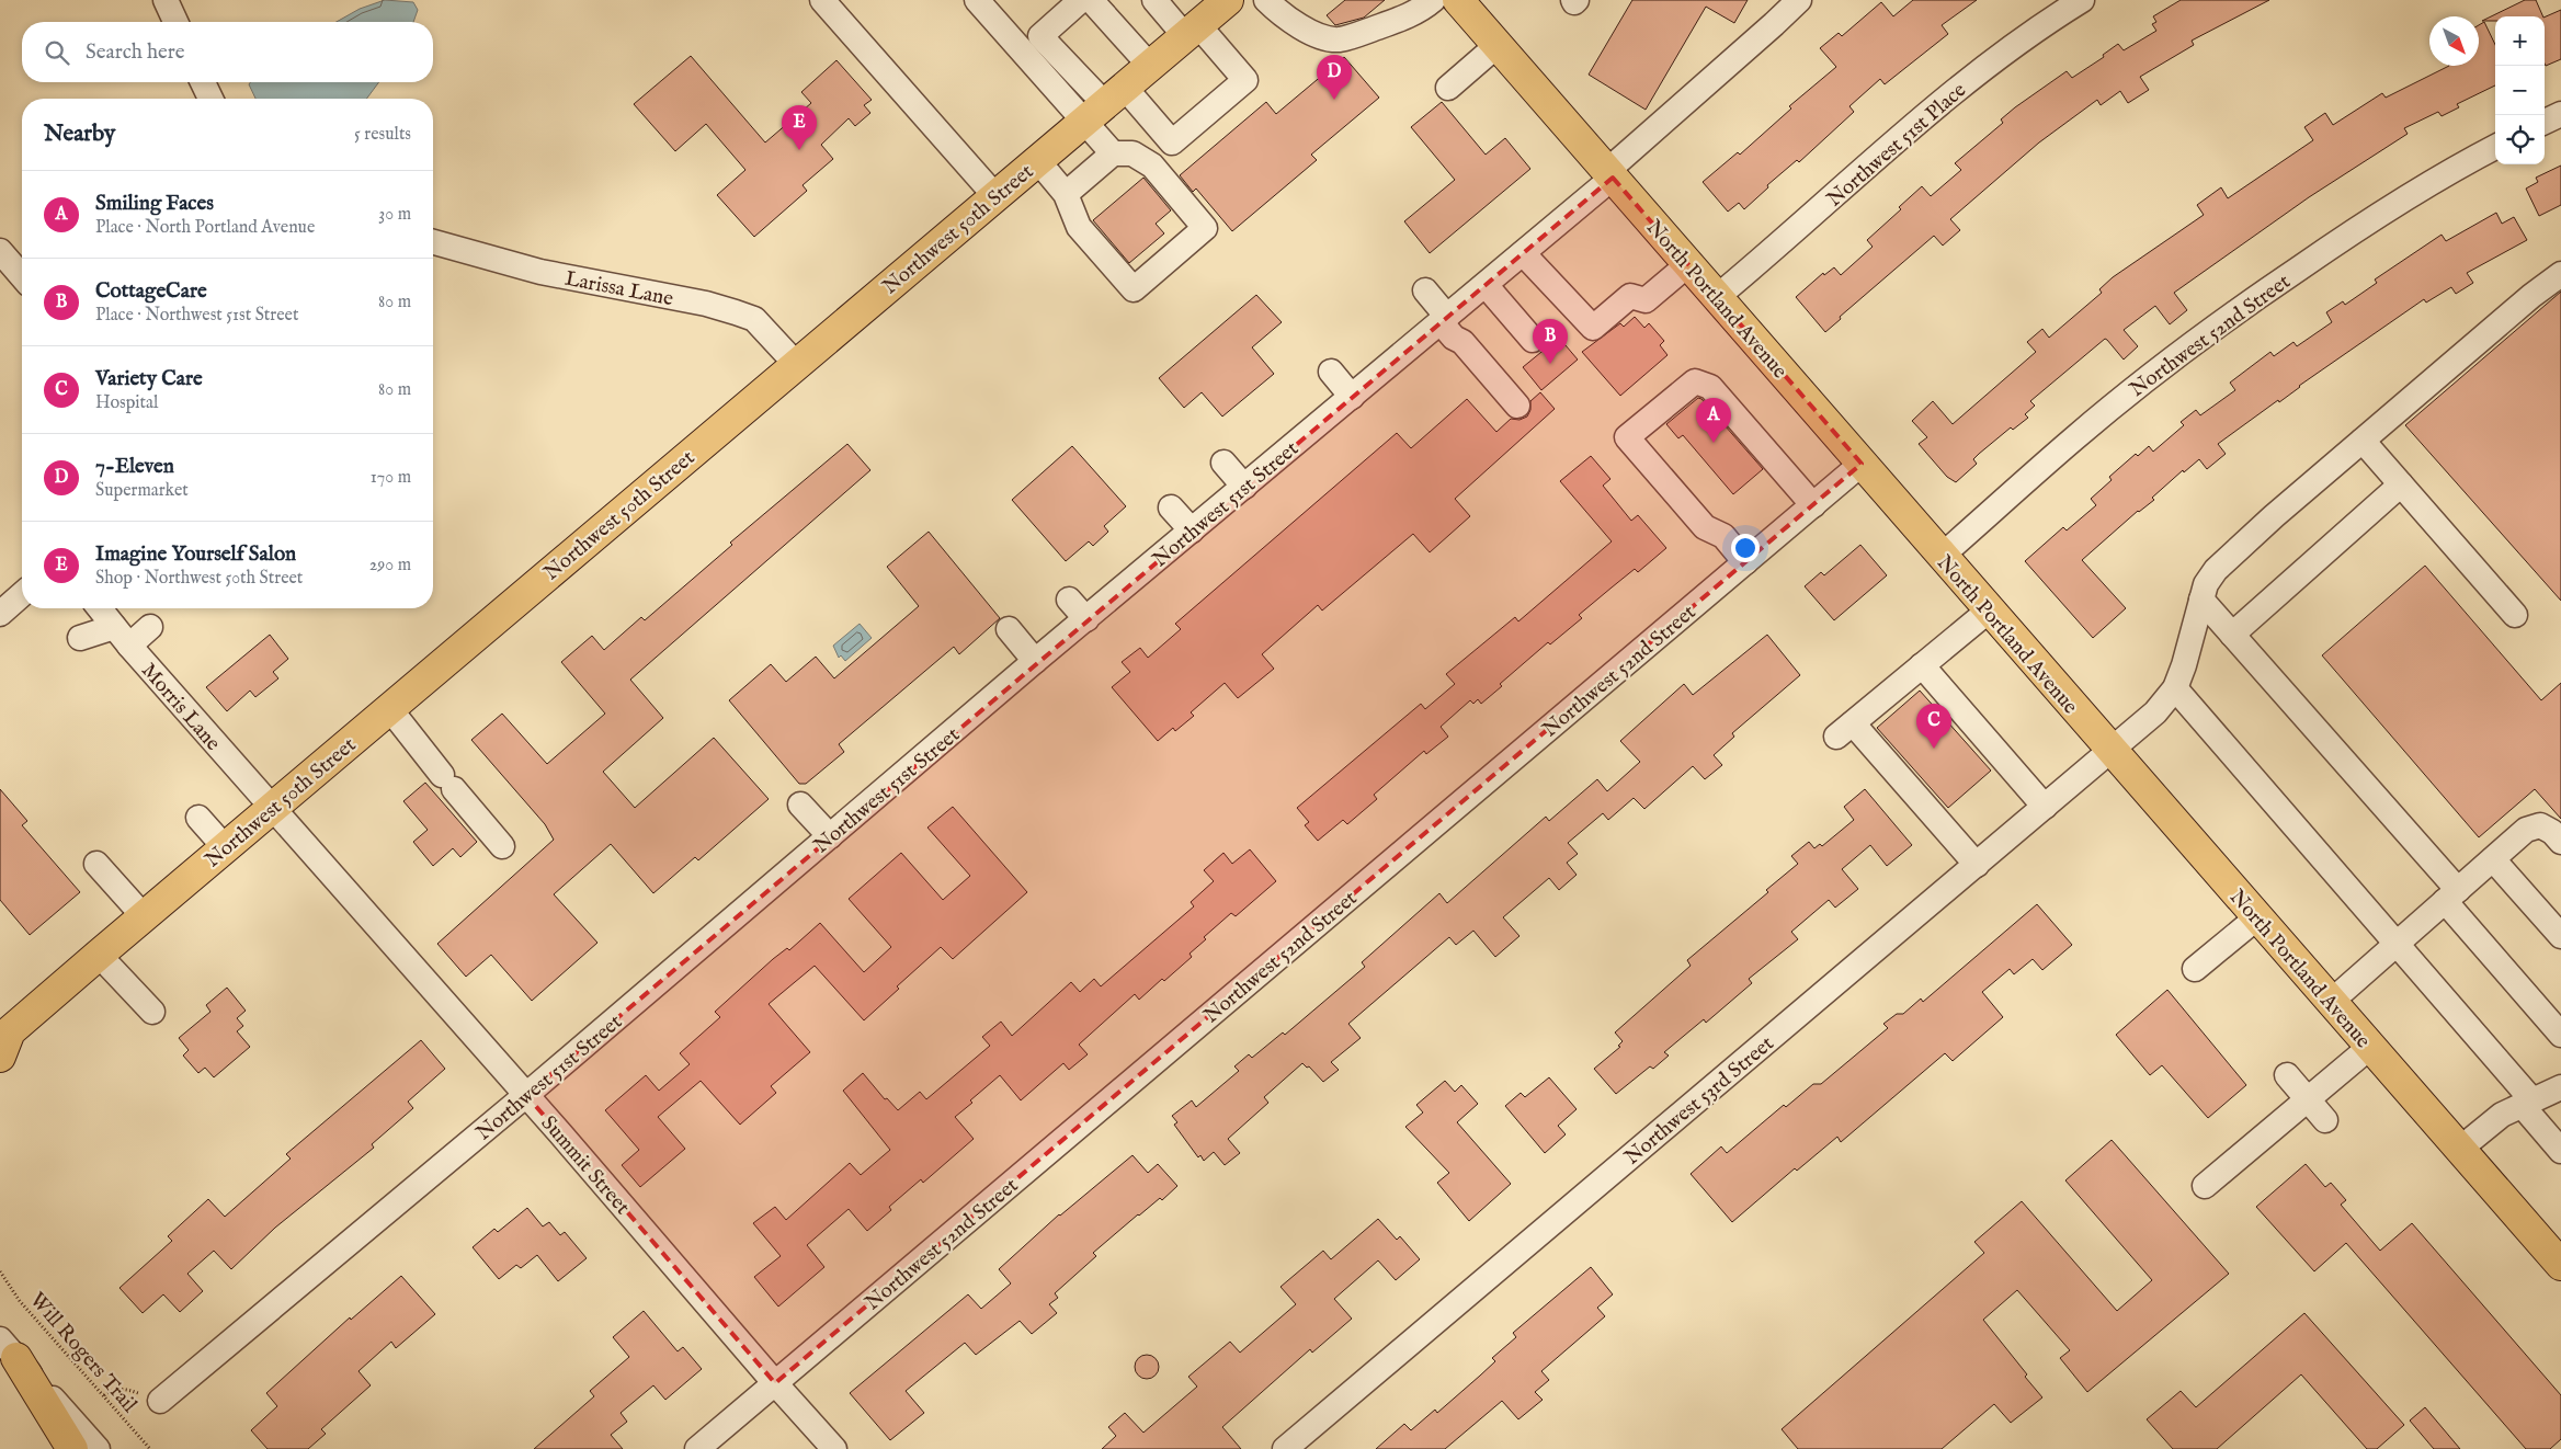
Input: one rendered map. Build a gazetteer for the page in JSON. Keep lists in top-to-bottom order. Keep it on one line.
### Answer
{"streets":{"main road":["Northwest 50th Street","North Portland Avenue"],"street":["Northwest 51st Place","Larissa Lane","Northwest 52nd Street","Northwest 51st Street","Morris Lane","Northwest 53rd Street","Summit Street"],"path":["Will Rogers Trail"]},"crossings":[["Northwest 51st Place","North Portland Avenue"],["Northwest 50th Street","Larissa Lane"],["Northwest 50th Street","Morris Lane"],["Northwest 50th Street","Summit Street"],["North Portland Avenue","Northwest 52nd Street"],["North Portland Avenue","Northwest 51st Street"],["North Portland Avenue","Northwest 53rd Street"],["Northwest 52nd Street","Summit Street"],["Northwest 51st Street","Summit Street"],["Morris Lane","Summit Street"]],"north":"bottom right","page":{"map_buttons":["+","−"],"search":"Search here","pins":["D","E","B","A","C"],"heading":["Nearby","5 results"],"list":[{"mark":"A","name":"Smiling Faces","note":"Place · North Portland Avenue","value":"30 m"},{"mark":"B","name":"CottageCare","note":"Place · Northwest 51st Street","value":"80 m"},{"mark":"C","name":"Variety Care","note":"Hospital","value":"80 m"},{"mark":"D","name":"7-Eleven","note":"Supermarket","value":"170 m"},{"mark":"E","name":"Imagine Yourself Salon","note":"Shop · Northwest 50th Street","value":"290 m"}]}}
